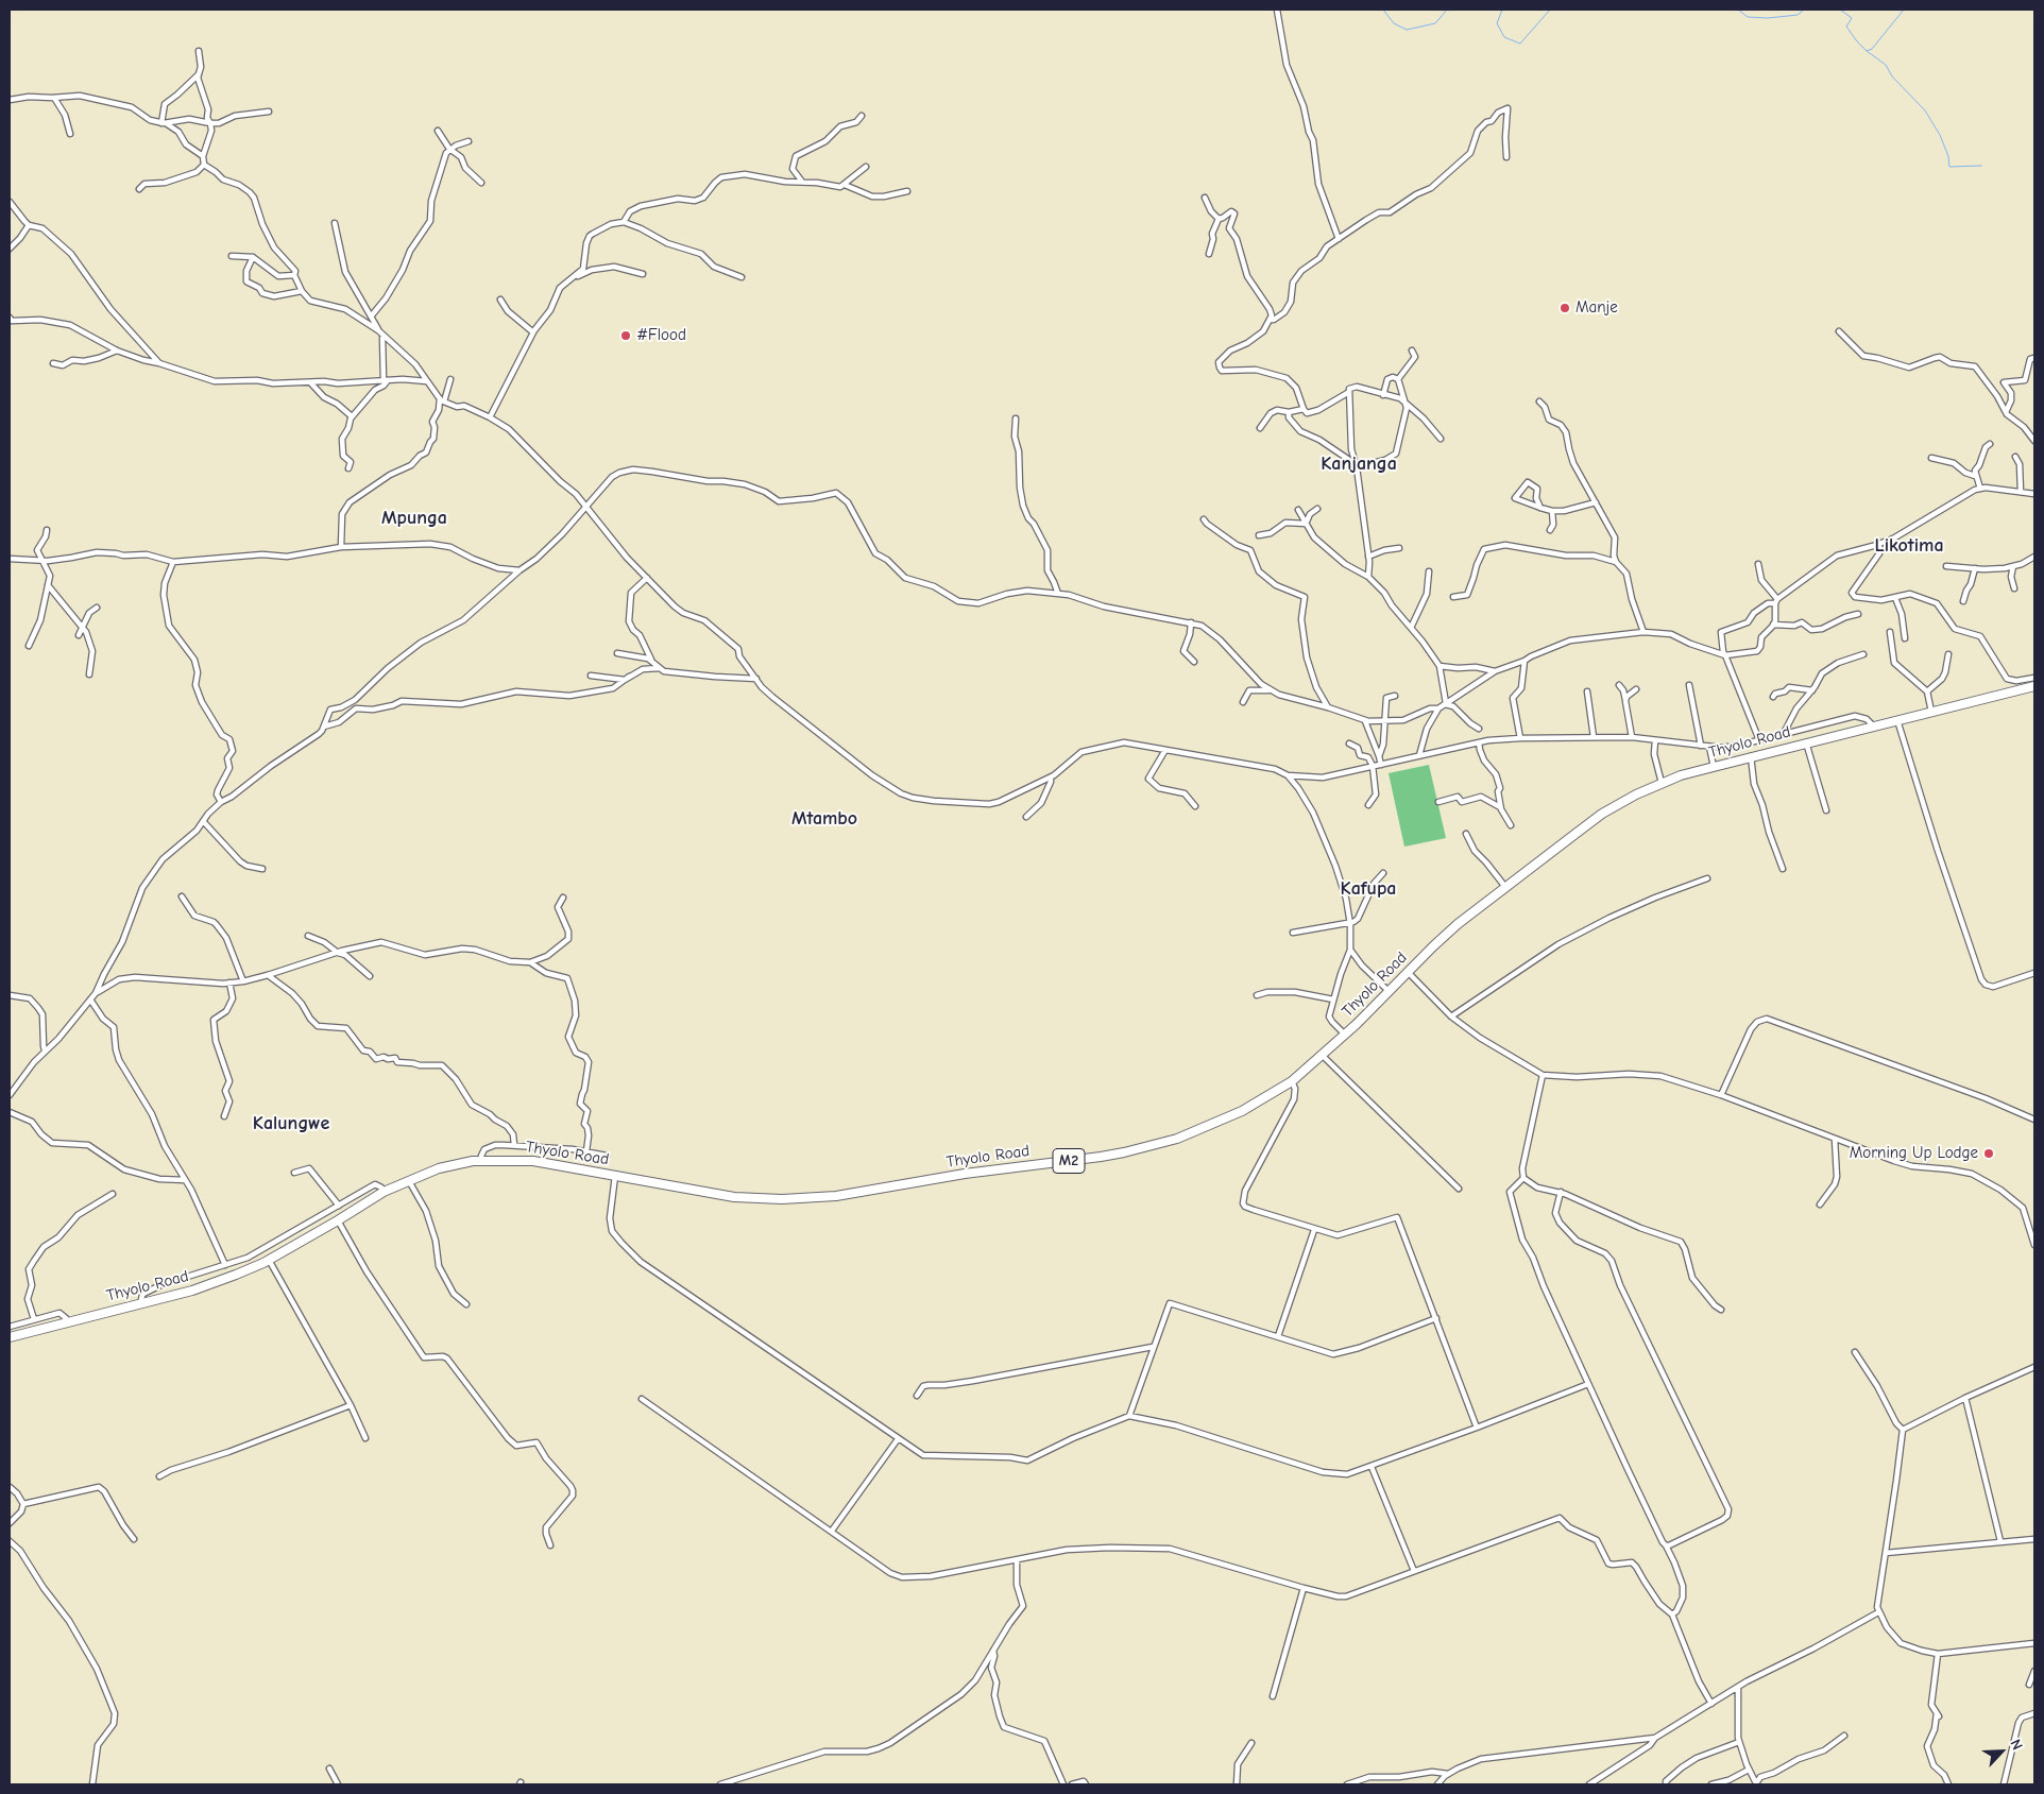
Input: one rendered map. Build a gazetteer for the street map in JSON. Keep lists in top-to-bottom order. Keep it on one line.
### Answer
{"streets":{"highway":["Thyolo Road","M2"]},"districts":["Kanjanga","Mpunga","Likotima","Mtambo","Kafupa","Kalungwe"],"places":["Manje","#Flood","Morning Up Lodge"],"north":"top right"}
